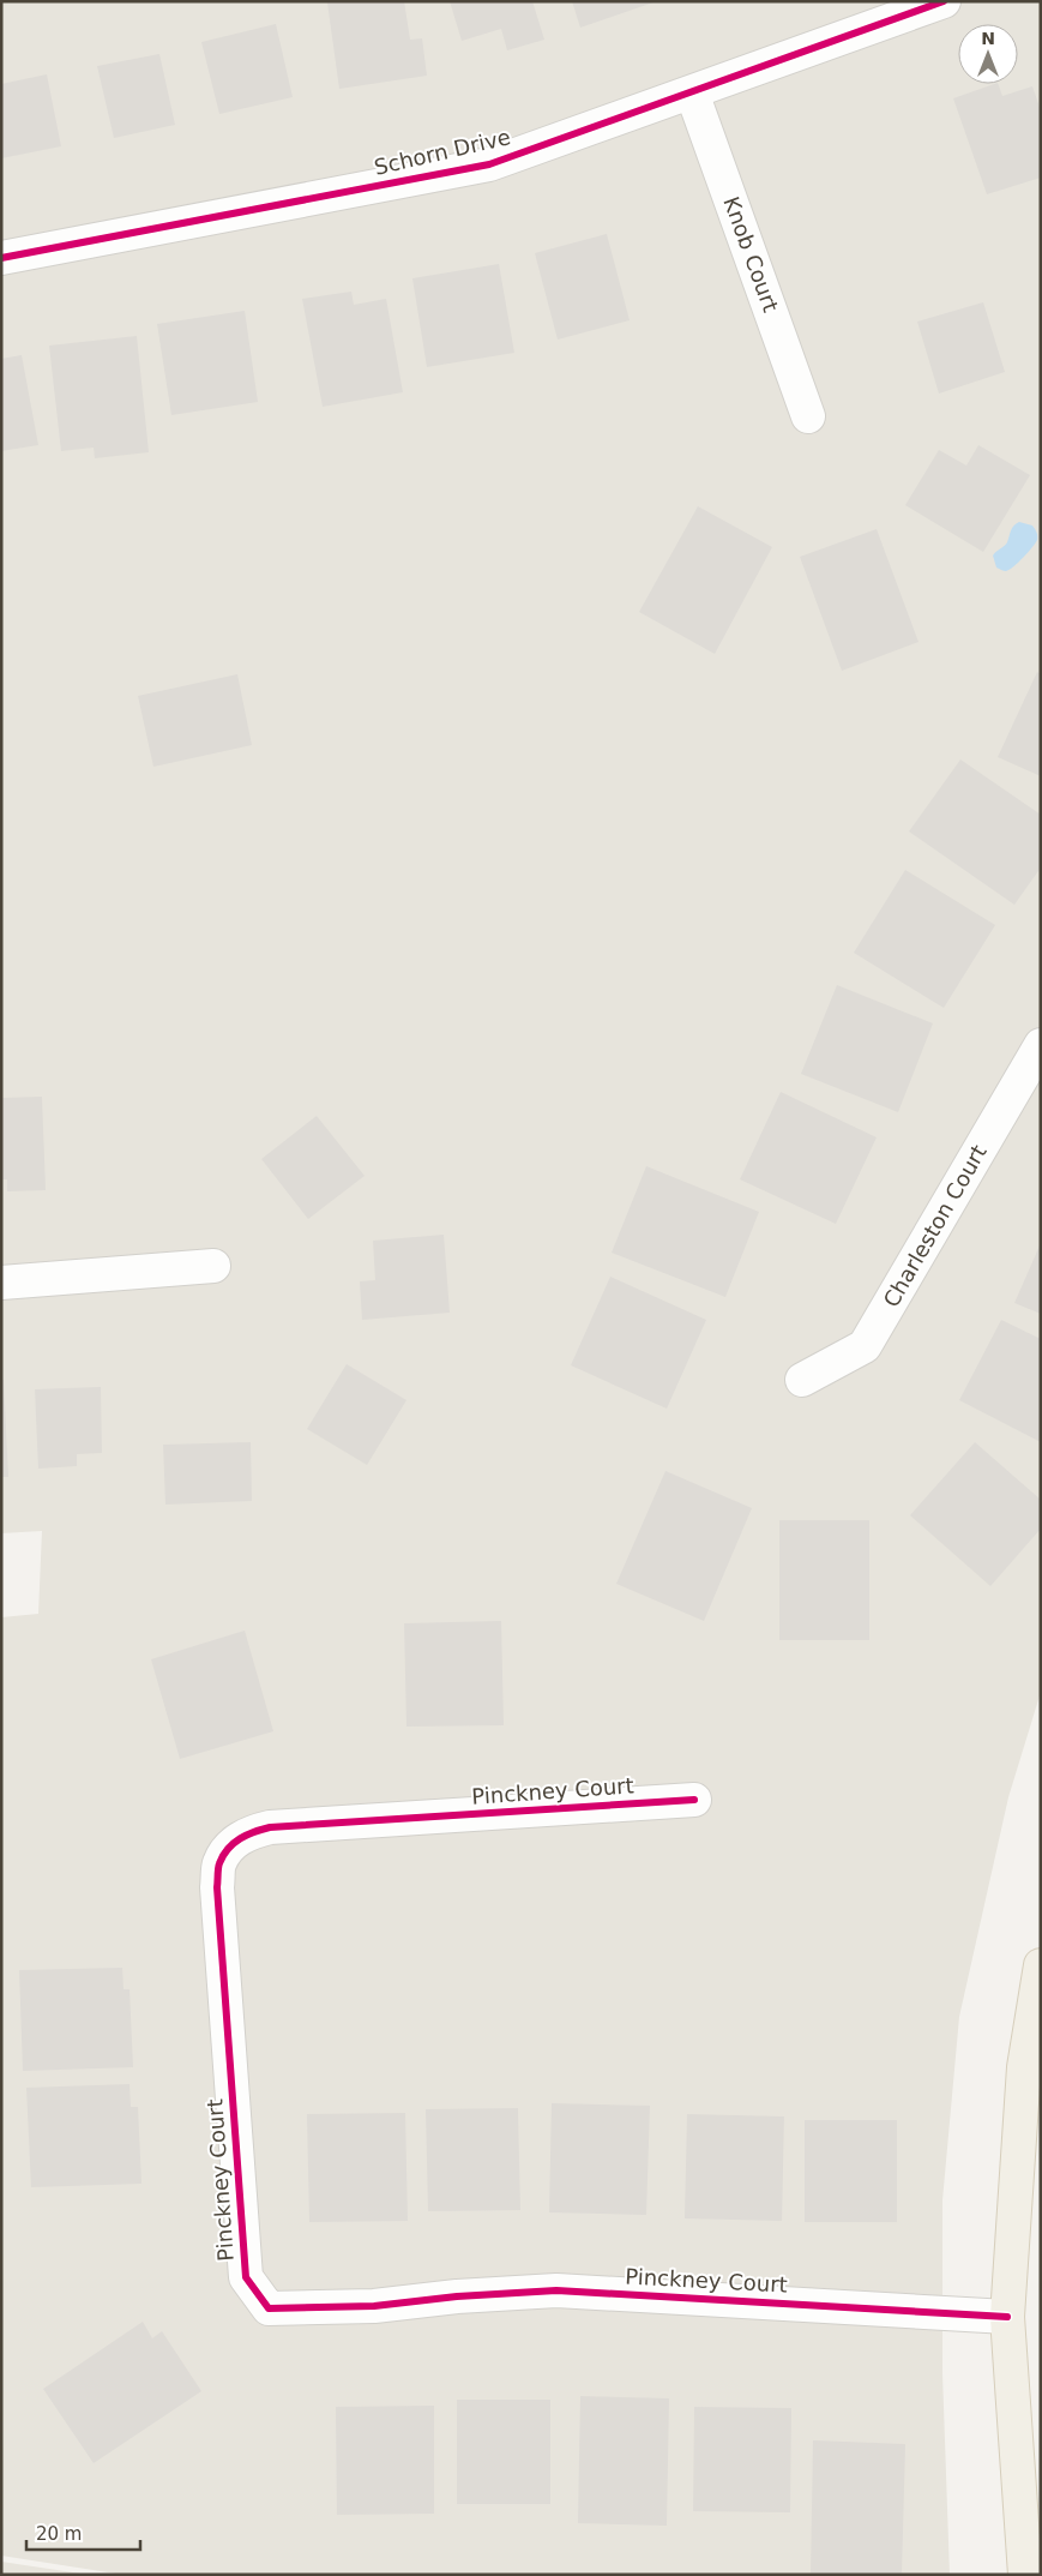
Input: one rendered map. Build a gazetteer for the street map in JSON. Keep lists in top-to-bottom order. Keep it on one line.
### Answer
{"streets":{"street":["Schorn Drive","Knob Court","Charleston Court","Pinckney Court"]},"crossings":[["Schorn Drive","Knob Court"]],"scale_bar":"20 m","north":"top"}
